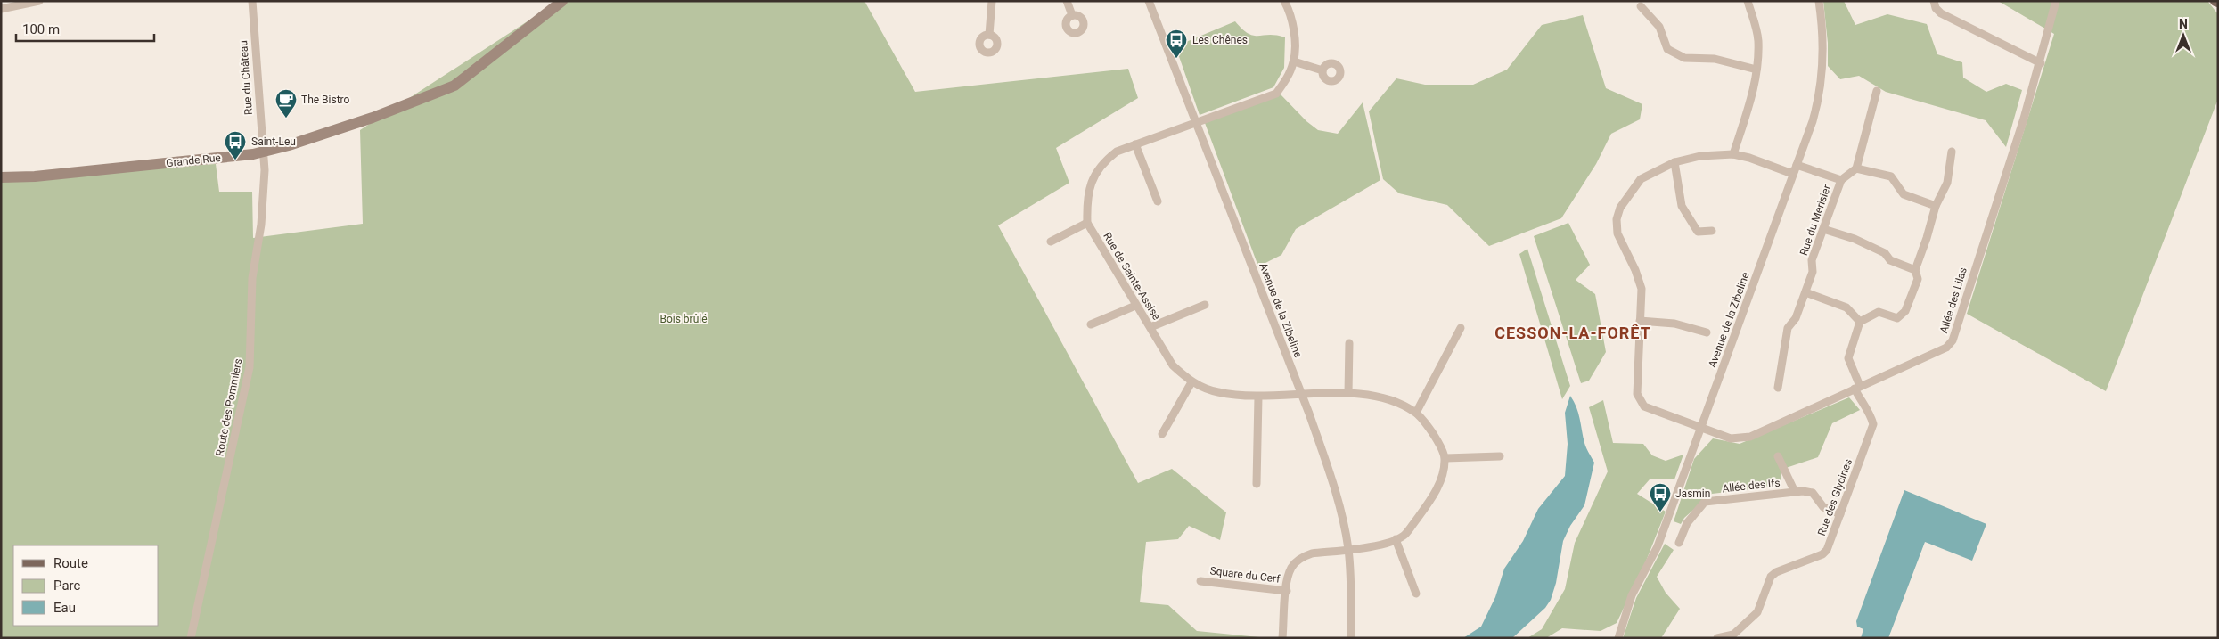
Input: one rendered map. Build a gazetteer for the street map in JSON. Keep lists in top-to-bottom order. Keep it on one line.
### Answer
{"streets":{"main road":["Grande Rue"],"street":["Rue du Château","Rue du Merisier","Rue de Sainte-Assise","Allée des Lilas","Avenue de la Zibeline","Route des Pommiers","Allée des Ifs","Rue des Glycines","Square du Cerf"]},"crossings":[["Rue du Château","Grande Rue"],["Rue du Château","Route des Pommiers"],["Grande Rue","Route des Pommiers"],["Rue du Merisier","Allée des Lilas"],["Rue du Merisier","Avenue de la Zibeline"],["Rue de Sainte-Assise","Avenue de la Zibeline"],["Allée des Lilas","Avenue de la Zibeline"],["Allée des Lilas","Rue des Glycines"],["Allée des Ifs","Rue des Glycines"]],"districts":["CESSON-LA-FORÊT"],"parks":["Bois brûlé"],"places":{"bus stop":["Les Chênes","Saint-Leu","Jasmin"],"cafe":["The Bistro"]},"legend":["Route","Parc","Eau"],"scale_bar":"100 m","north":"top"}
